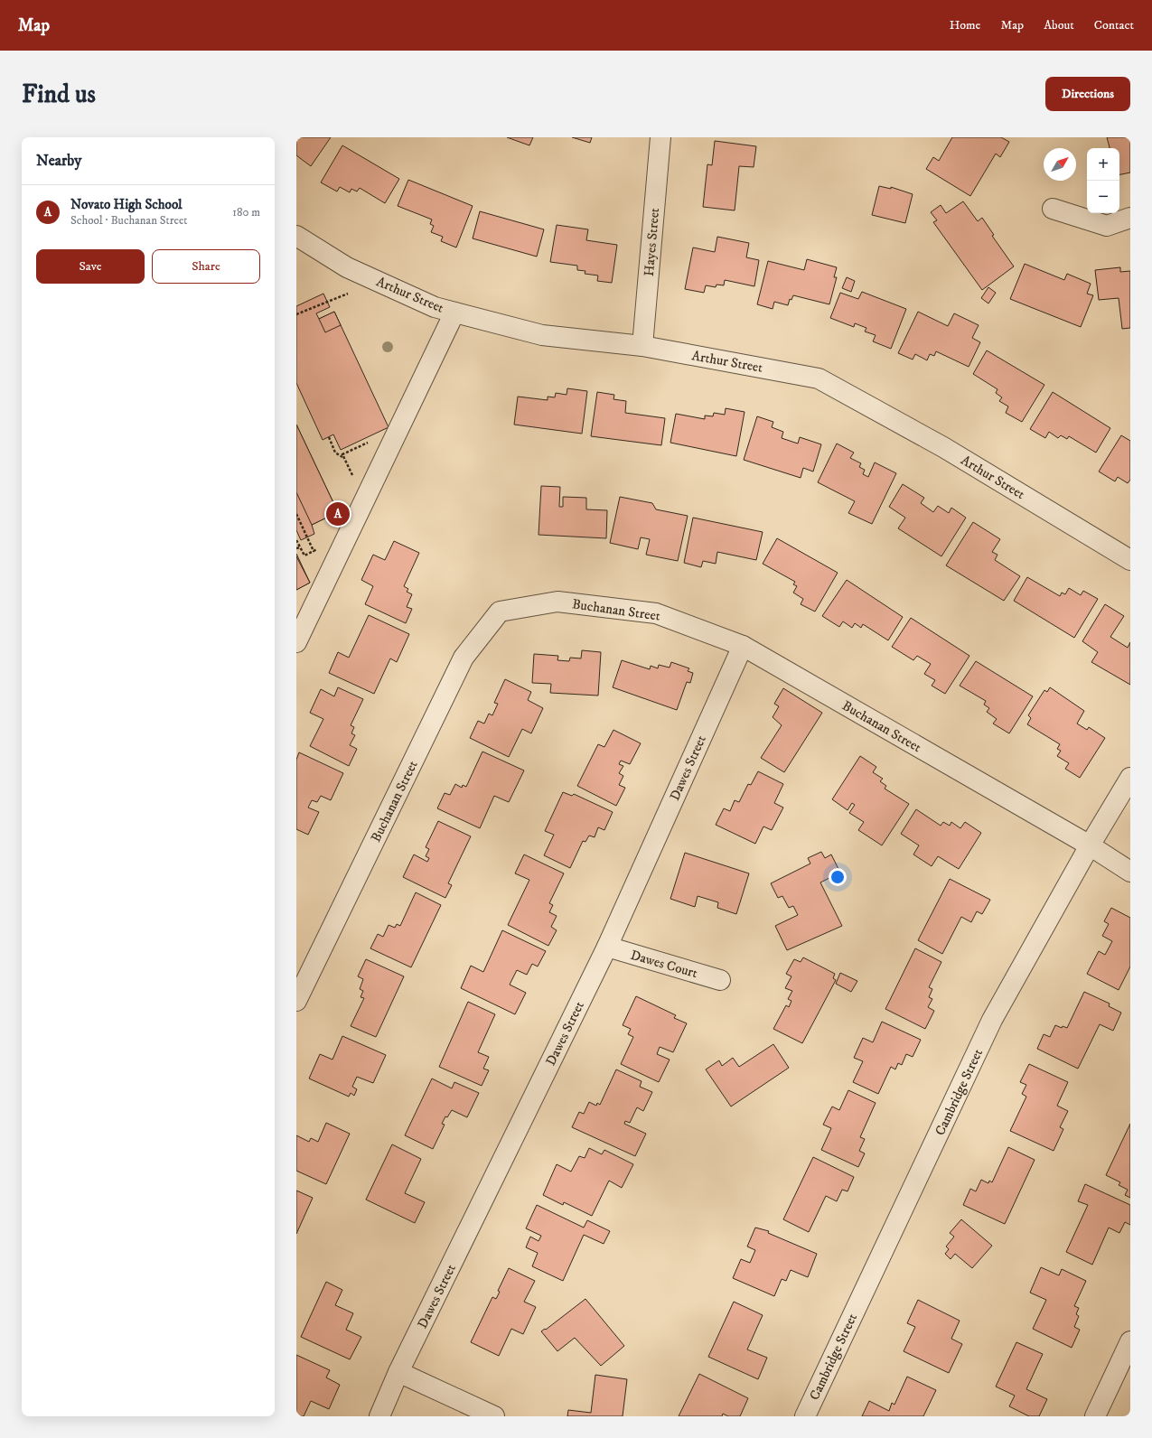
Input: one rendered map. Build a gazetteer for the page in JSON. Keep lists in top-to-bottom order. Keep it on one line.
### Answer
{"streets":{"street":["Hayes Street","Arthur Street","Buchanan Street","Dawes Street","Dawes Court","Cambridge Street"]},"crossings":[["Hayes Street","Arthur Street"],["Buchanan Street","Dawes Street"],["Buchanan Street","Cambridge Street"],["Dawes Street","Dawes Court"]],"north":"top right","page":{"header":"Map","nav":["Home","Map","About","Contact"],"buttons":["Directions",["Save","Share"]],"title":"Find us","heading":"Nearby","map_buttons":["+","−"],"list":[{"mark":"A","name":"Novato High School","note":"School · Buchanan Street","value":"180 m"}],"pins":"A"}}
